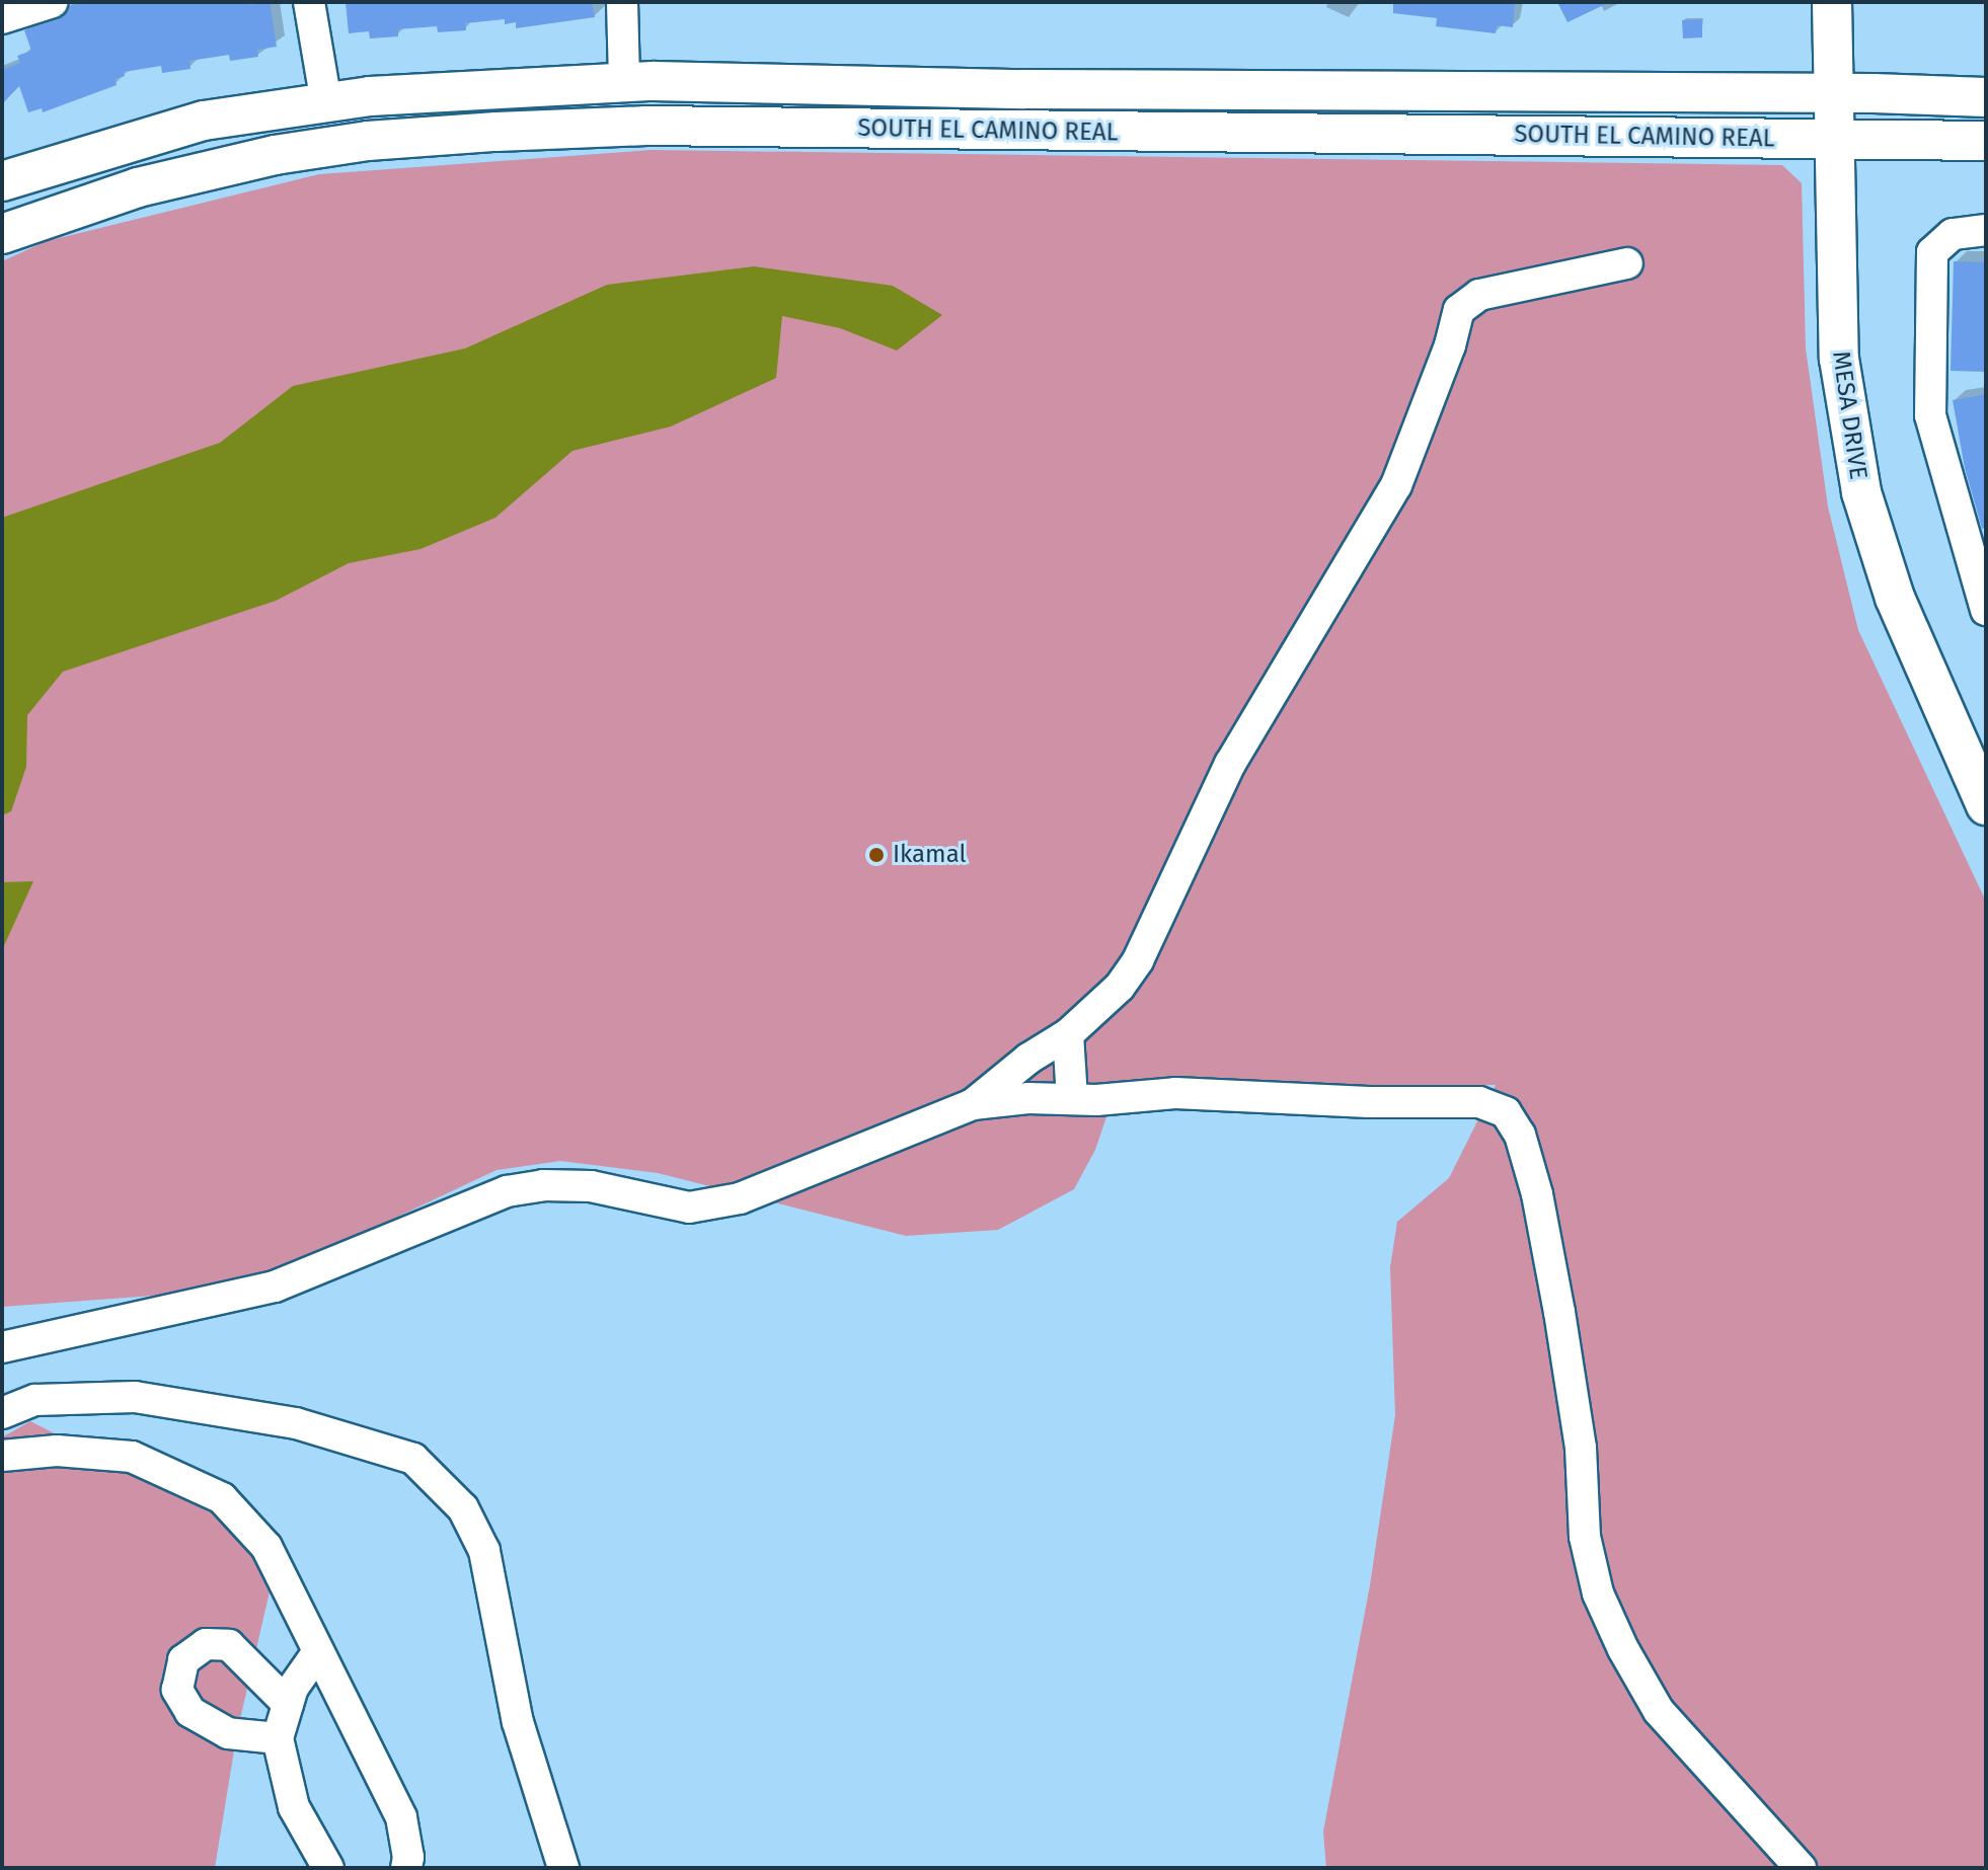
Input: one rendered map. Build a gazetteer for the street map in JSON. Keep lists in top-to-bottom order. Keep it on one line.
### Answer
{"streets":{"main road":["SOUTH EL CAMINO REAL","MESA DRIVE"]},"crossings":[["SOUTH EL CAMINO REAL","MESA DRIVE"]],"places":["Ikamal"]}
